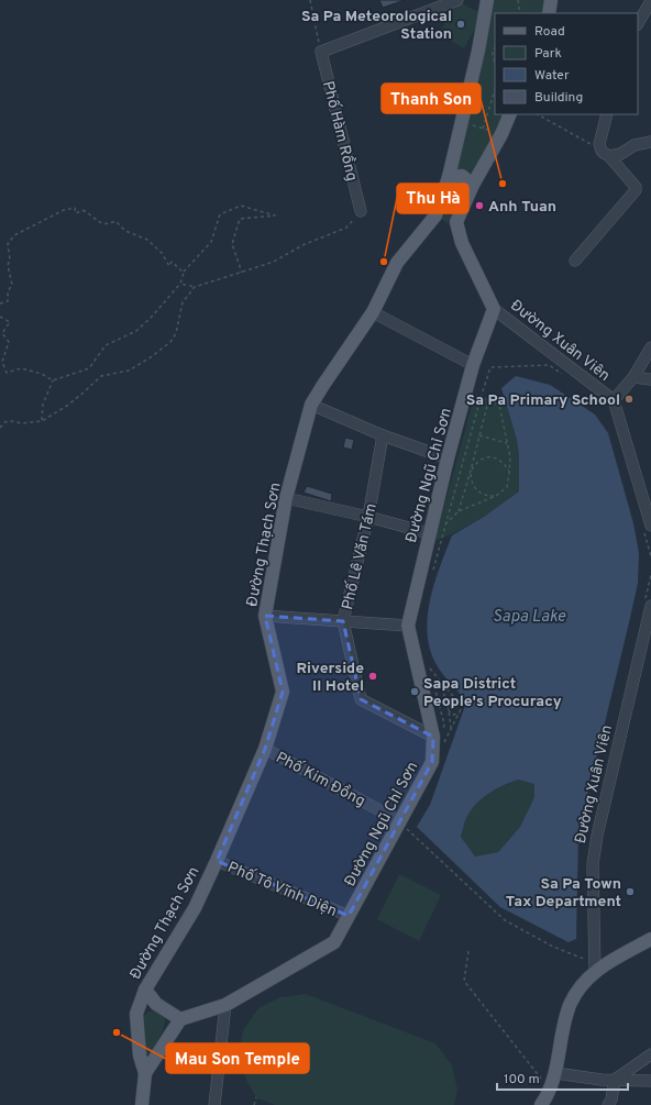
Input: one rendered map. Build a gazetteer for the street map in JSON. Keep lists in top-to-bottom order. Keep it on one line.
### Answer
{"streets":{"main road":["Đường Xuân Viên","Đường Ngũ Chỉ Sơn","Đường Thạch Sơn"],"street":["Phố Hàm Rồng","Phố Lê Văn Tám","Phố Kim Đồng","Phố Tô Vĩnh Diện"]},"crossings":[["Đường Xuân Viên","Đường Ngũ Chỉ Sơn"],["Đường Ngũ Chỉ Sơn","Phố Lê Văn Tám"],["Đường Ngũ Chỉ Sơn","Phố Kim Đồng"],["Đường Ngũ Chỉ Sơn","Phố Tô Vĩnh Diện"],["Đường Thạch Sơn","Phố Kim Đồng"],["Đường Thạch Sơn","Phố Tô Vĩnh Diện"]],"water":["Sapa Lake"],"places":["Sa Pa Meteorological Station","Thanh Son","Anh Tuan","Thu Hà","Sa Pa Primary School","Riverside II Hotel","Sapa District People's Procuracy","Sa Pa Town Tax Department","Mau Son Temple"],"legend":["Road","Park","Water","Building"],"scale_bar":"100 m"}
